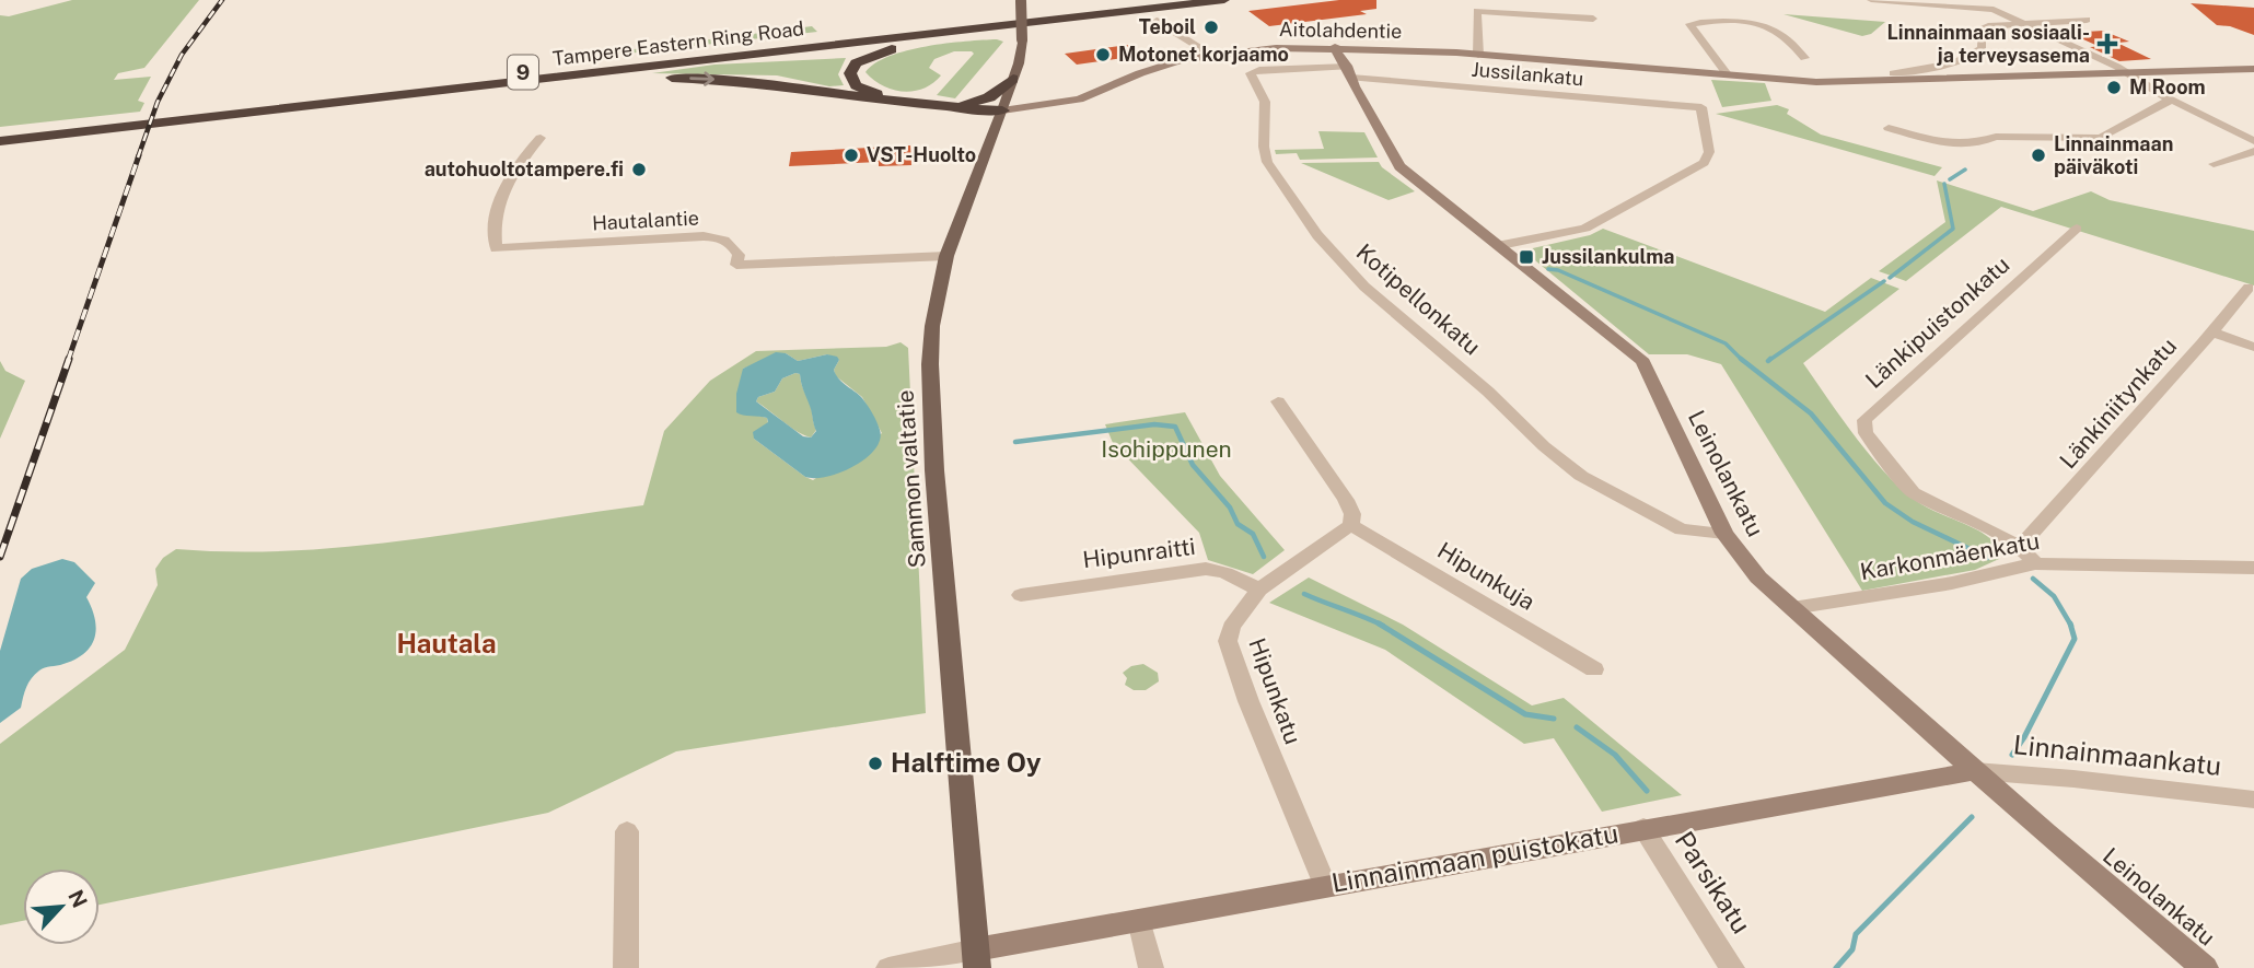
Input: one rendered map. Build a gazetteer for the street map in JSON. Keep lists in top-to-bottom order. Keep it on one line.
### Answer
{"streets":{"highway":["Tampere Eastern Ring Road","9"],"main road":["Aitolahdentie","Leinolankatu","Sammon valtatie","Linnainmaan puistokatu"],"street":["Jussilankatu","Hautalantie","Kotipellonkatu","Länkipuistonkatu","Länkiniitynkatu","Hipunraitti","Karkonmäenkatu","Hipunkuja","Hipunkatu","Linnainmaankatu","Parsikatu"]},"crossings":[["Aitolahdentie","Jussilankatu"],["Aitolahdentie","Kotipellonkatu"],["Aitolahdentie","Leinolankatu"],["Aitolahdentie","Sammon valtatie"],["Tampere Eastern Ring Road","Sammon valtatie"],["Jussilankatu","Kotipellonkatu"],["Jussilankatu","Leinolankatu"],["Hautalantie","Sammon valtatie"],["Kotipellonkatu","Leinolankatu"],["Länkipuistonkatu","Länkiniitynkatu"],["Länkipuistonkatu","Karkonmäenkatu"],["Leinolankatu","Karkonmäenkatu"],["Leinolankatu","Linnainmaankatu"],["Leinolankatu","Linnainmaan puistokatu"],["Sammon valtatie","Linnainmaan puistokatu"],["Hipunraitti","Hipunkatu"],["Hipunkuja","Hipunkatu"],["Hipunkatu","Linnainmaan puistokatu"],["Linnainmaankatu","Linnainmaan puistokatu"],["Linnainmaan puistokatu","Parsikatu"]],"districts":["Hautala"],"parks":["Isohippunen"],"places":{"other":["Teboil","Motonet korjaamo","M Room","VST-Huolto","Linnainmaan päiväkoti","autohuoltotampere.fi","Halftime Oy"],"health":["Linnainmaan sosiaali- ja terveysasema"],"transit":["Jussilankulma"]},"north":"top right"}
